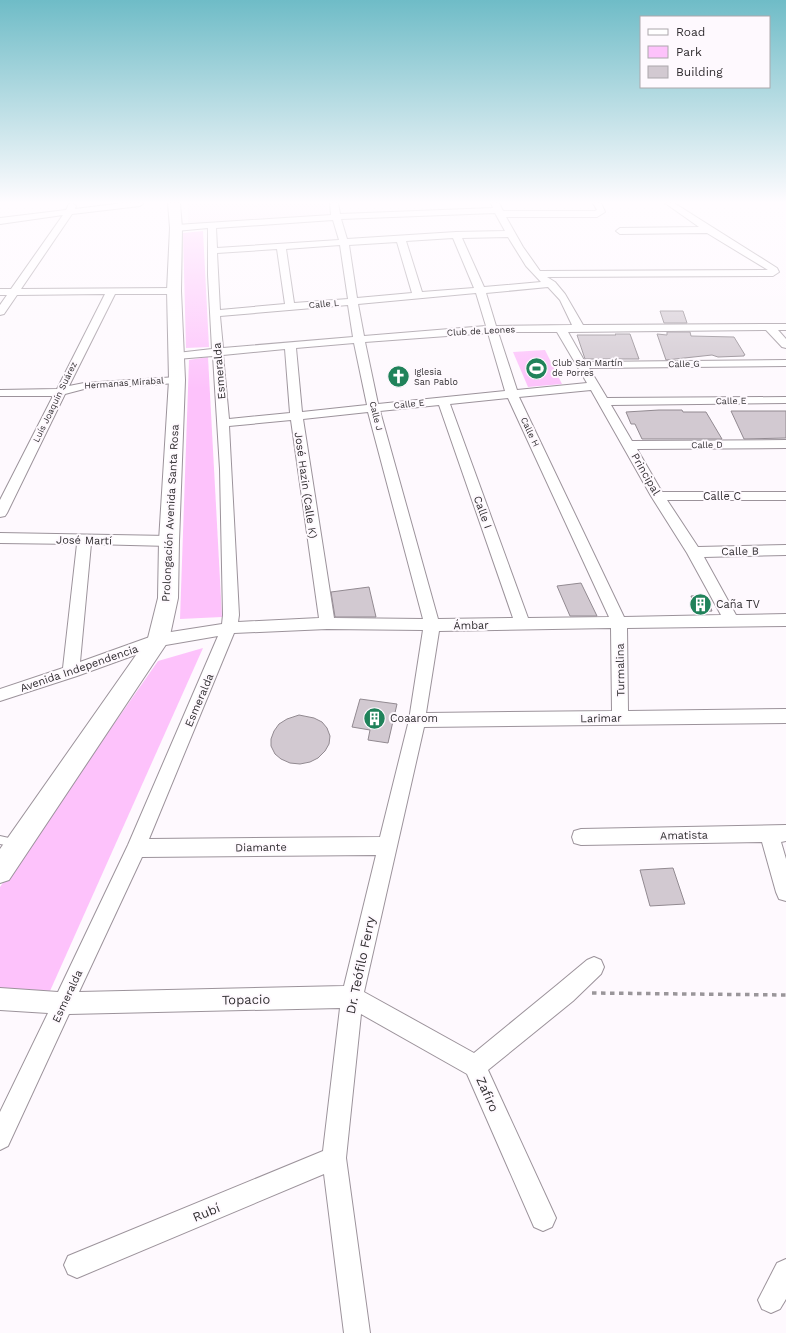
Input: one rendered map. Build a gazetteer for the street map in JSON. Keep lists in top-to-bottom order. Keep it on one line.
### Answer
{"streets":{"main road":["Prolongación Avenida Santa Rosa"],"street":["Calle L","Club de Leones","Calle G","Esmeralda","Hermanas Mirabal","Calle E","Luís Joaquín Suárez","Calle J","Calle H","Calle D","Principal","José Hazin (Calle K)","Calle C","Calle I","José Martí","Calle B","Ámbar","Avenida Independencia","Turmalina","Larimar","Amatista","Diamante","Dr. Teófilo Ferry","Topacio","Zafiro","Rubí"]},"crossings":[["Calle L","Esmeralda"],["Calle L","Calle J"],["Calle L","Calle H"],["Club de Leones","Esmeralda"],["Club de Leones","Calle J"],["Club de Leones","Calle H"],["Club de Leones","Principal"],["Club de Leones","José Hazin (Calle K)"],["Club de Leones","Prolongación Avenida Santa Rosa"],["Calle G","Principal"],["Esmeralda","Calle E"],["Esmeralda","Ámbar"],["Esmeralda","Diamante"],["Esmeralda","Topacio"],["Hermanas Mirabal","Luís Joaquín Suárez"],["Hermanas Mirabal","Prolongación Avenida Santa Rosa"],["Calle E","Calle J"],["Calle E","Calle H"],["Calle E","Principal"],["Calle E","José Hazin (Calle K)"],["Calle E","Calle I"],["Calle J","Ámbar"],["Calle J","Dr. Teófilo Ferry"],["Calle H","Ámbar"],["Calle H","Turmalina"],["Calle D","Principal"],["Principal","Calle C"],["Principal","Calle B"],["Principal","Ámbar"],["José Hazin (Calle K)","Ámbar"],["Calle I","Ámbar"],["Prolongación Avenida Santa Rosa","José Martí"],["Prolongación Avenida Santa Rosa","Ámbar"],["Prolongación Avenida Santa Rosa","Avenida Independencia"],["Ámbar","Avenida Independencia"],["Ámbar","Turmalina"],["Ámbar","Dr. Teófilo Ferry"],["Turmalina","Larimar"],["Larimar","Dr. Teófilo Ferry"],["Diamante","Dr. Teófilo Ferry"],["Dr. Teófilo Ferry","Topacio"],["Dr. Teófilo Ferry","Rubí"]],"places":{"sports":["Club San Martín de Porres"],"church":["Iglesia San Pablo"],"building":["Caña TV","Coaarom"]},"legend":["Road","Park","Building"]}
